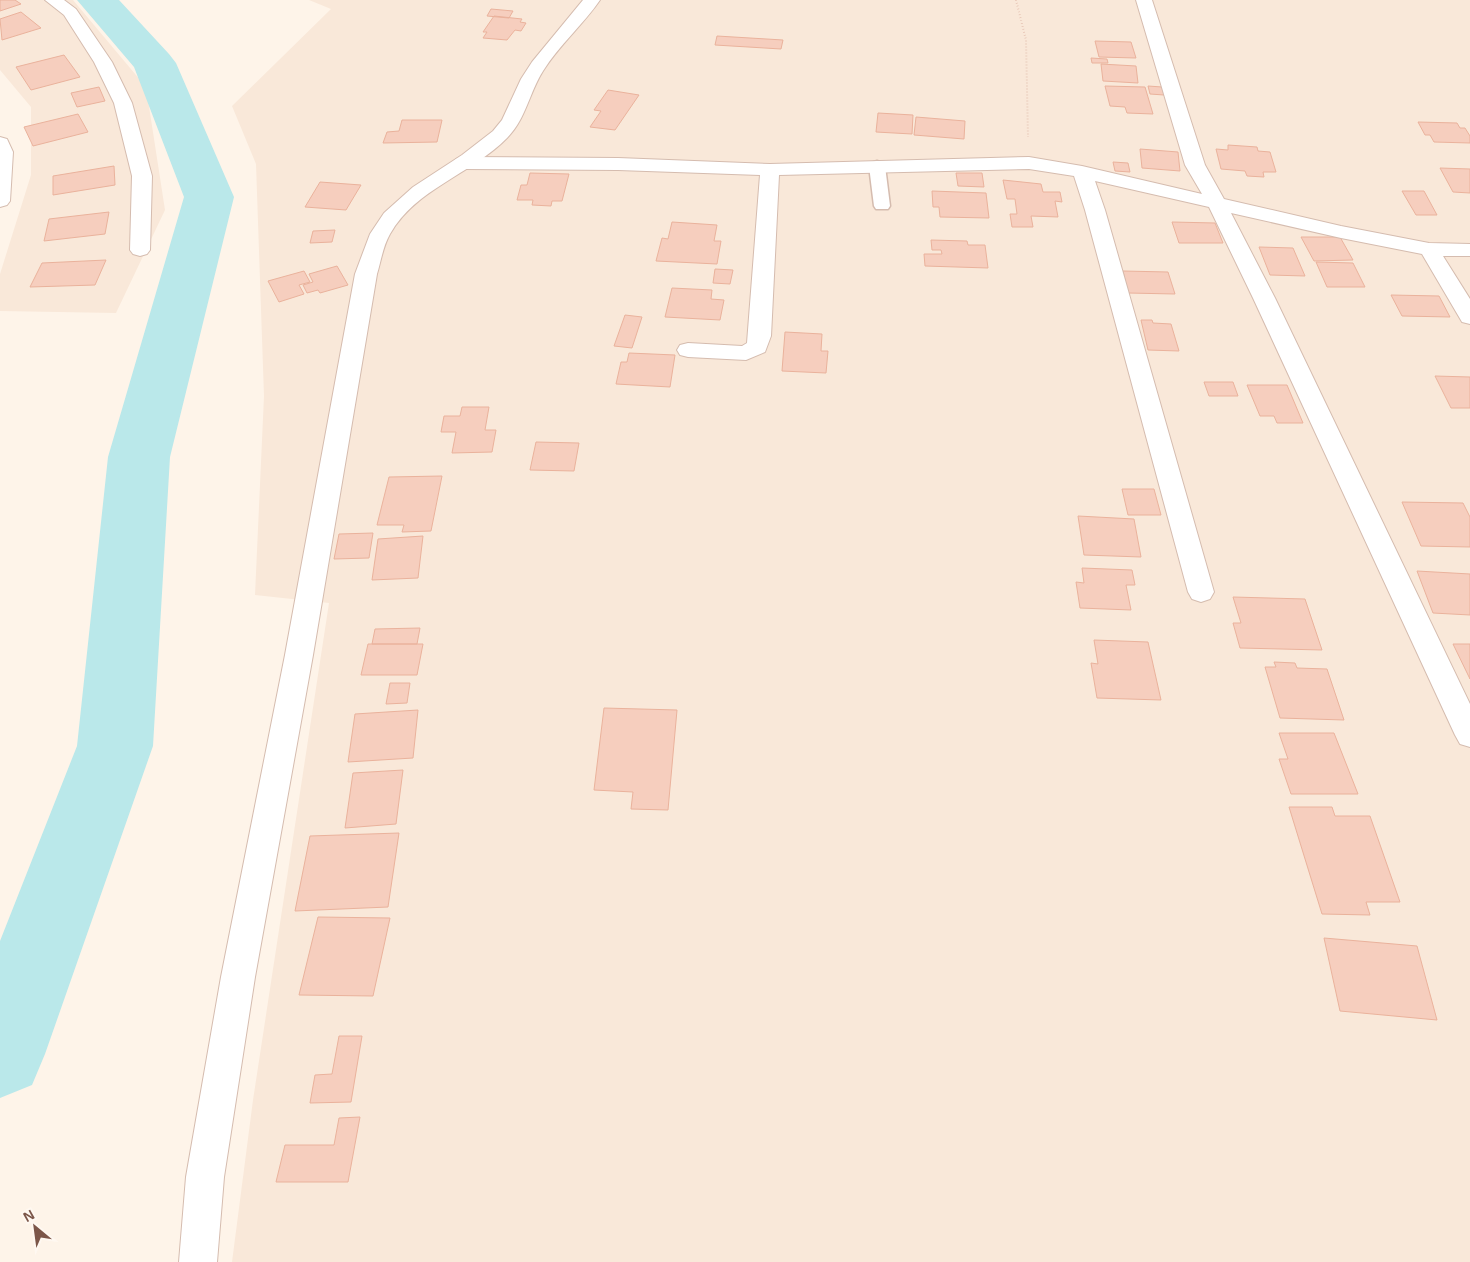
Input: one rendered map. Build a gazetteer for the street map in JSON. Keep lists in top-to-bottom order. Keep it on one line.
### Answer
{"north":"top left"}
